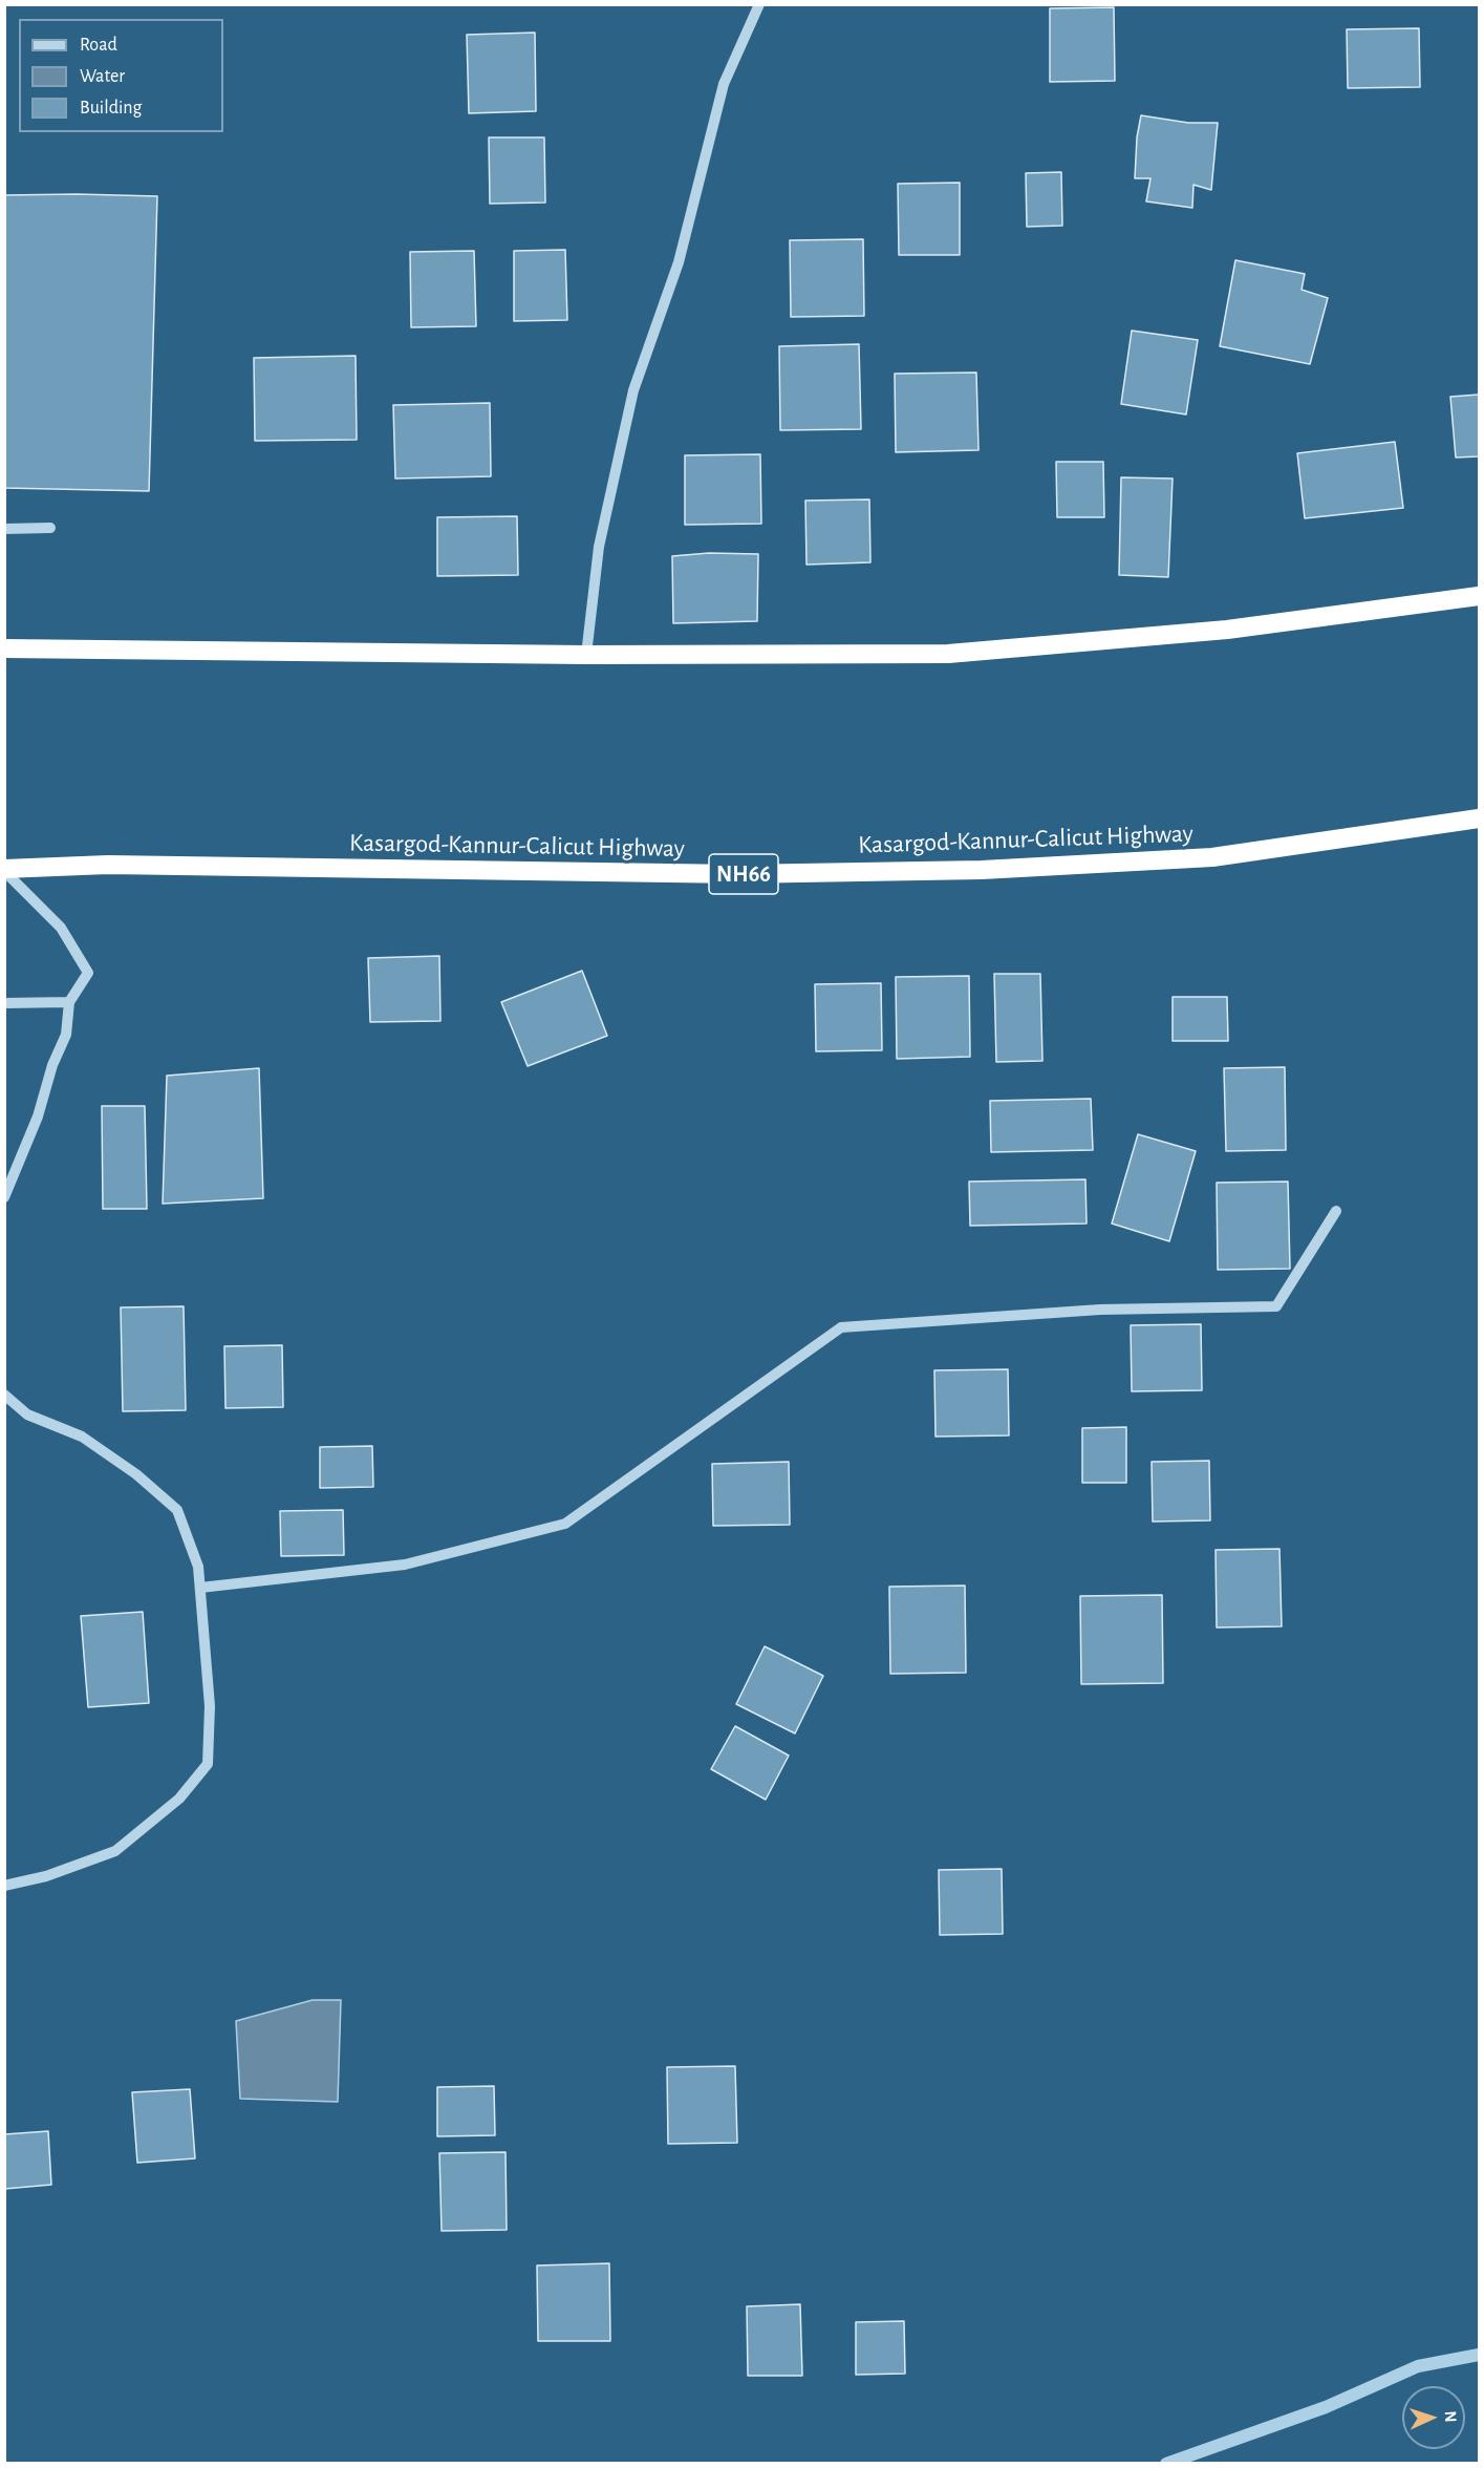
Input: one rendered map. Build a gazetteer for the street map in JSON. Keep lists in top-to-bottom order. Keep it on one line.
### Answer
{"streets":{"highway":["Kasargod-Kannur-Calicut Highway","NH66"]},"legend":["Road","Water","Building"],"north":"right"}
